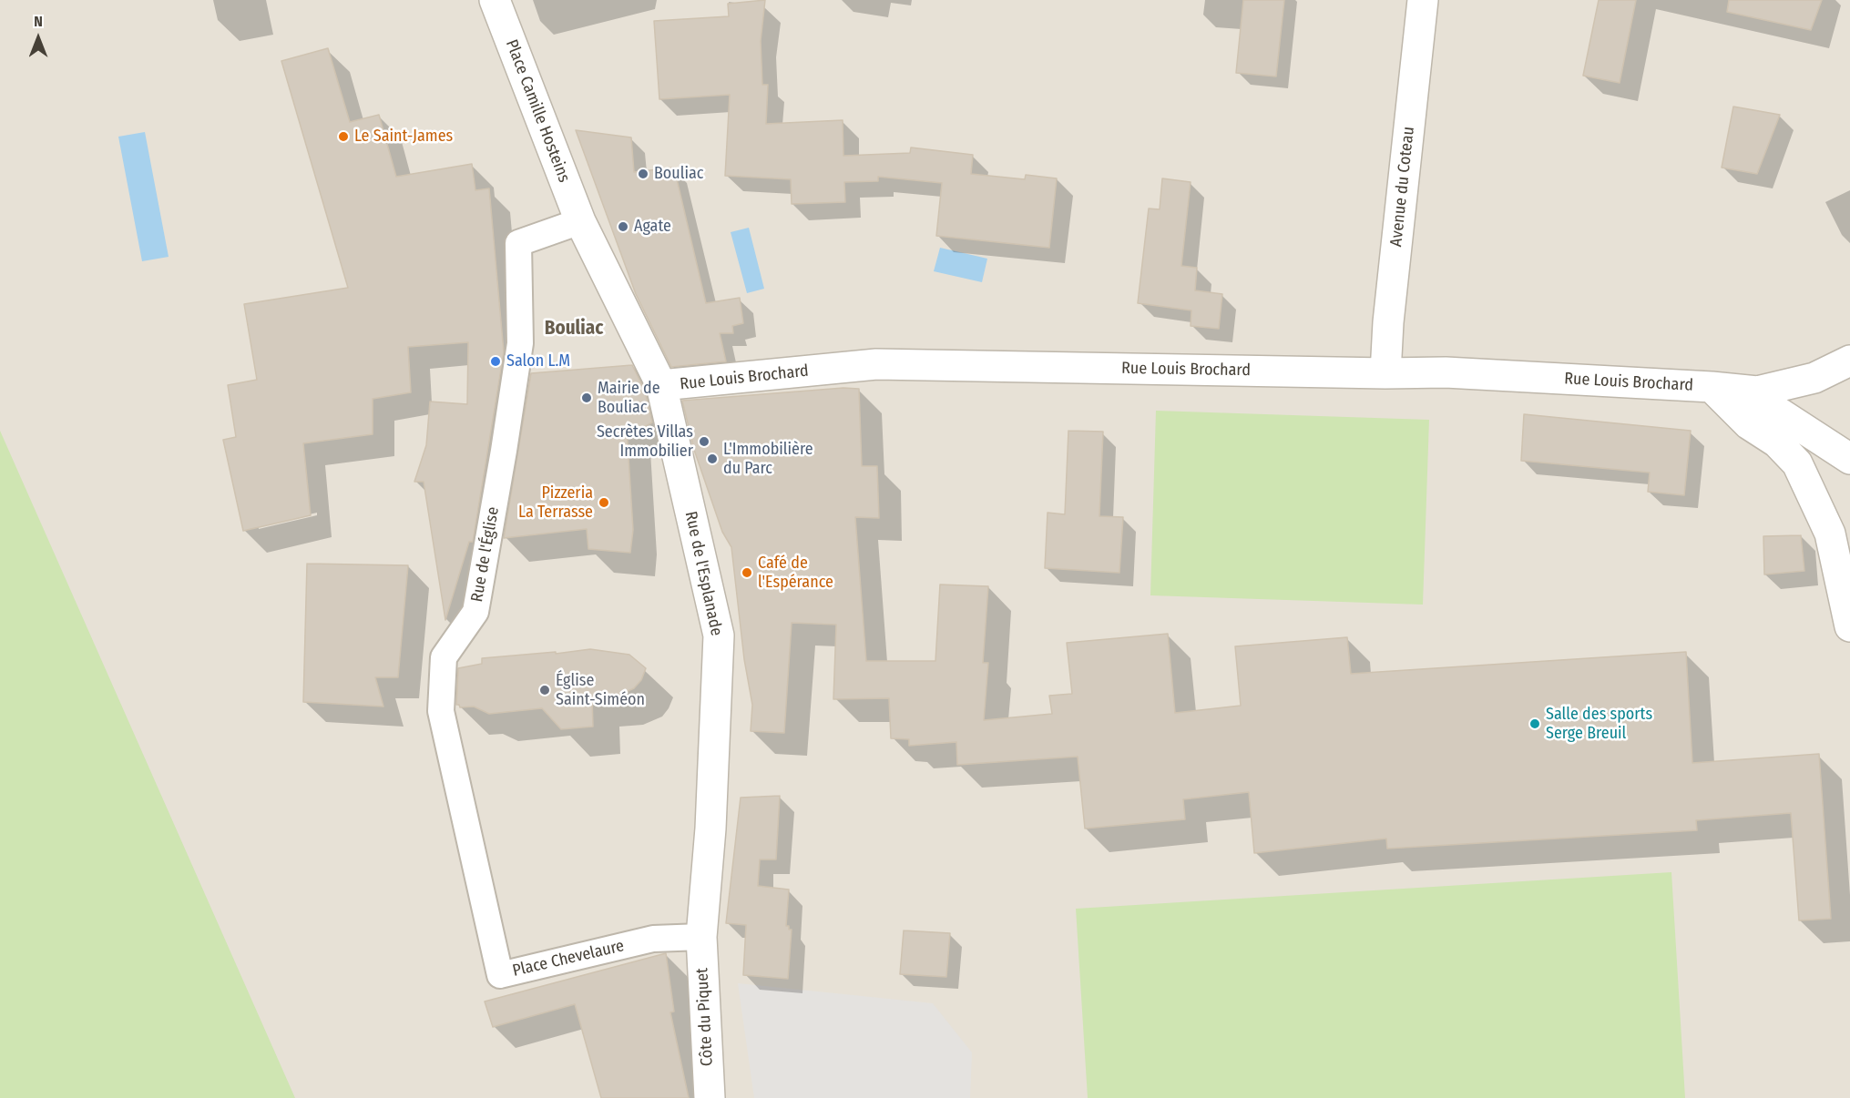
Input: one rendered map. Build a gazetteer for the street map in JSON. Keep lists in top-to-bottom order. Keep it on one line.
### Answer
{"streets":{"street":["Place Camille Hosteins","Avenue du Coteau","Rue Louis Brochard","Rue de l'Église","Rue de l'Esplanade","Place Chevelaure","Côte du Piquet"]},"crossings":[["Place Camille Hosteins","Rue Louis Brochard"],["Place Camille Hosteins","Rue de l'Église"],["Place Camille Hosteins","Rue de l'Esplanade"],["Avenue du Coteau","Rue Louis Brochard"],["Rue Louis Brochard","Rue de l'Esplanade"],["Rue de l'Église","Place Chevelaure"],["Rue de l'Esplanade","Place Chevelaure"],["Rue de l'Esplanade","Côte du Piquet"],["Place Chevelaure","Côte du Piquet"]],"districts":["Bouliac"],"places":["Le Saint-James","Bouliac","Agate","Salon L.M","Mairie de Bouliac","Secrètes Villas Immobilier","L'Immobilière du Parc","Pizzeria La Terrasse","Café de l'Espérance","Église Saint-Siméon","Salle des sports Serge Breuil"],"north":"top"}
